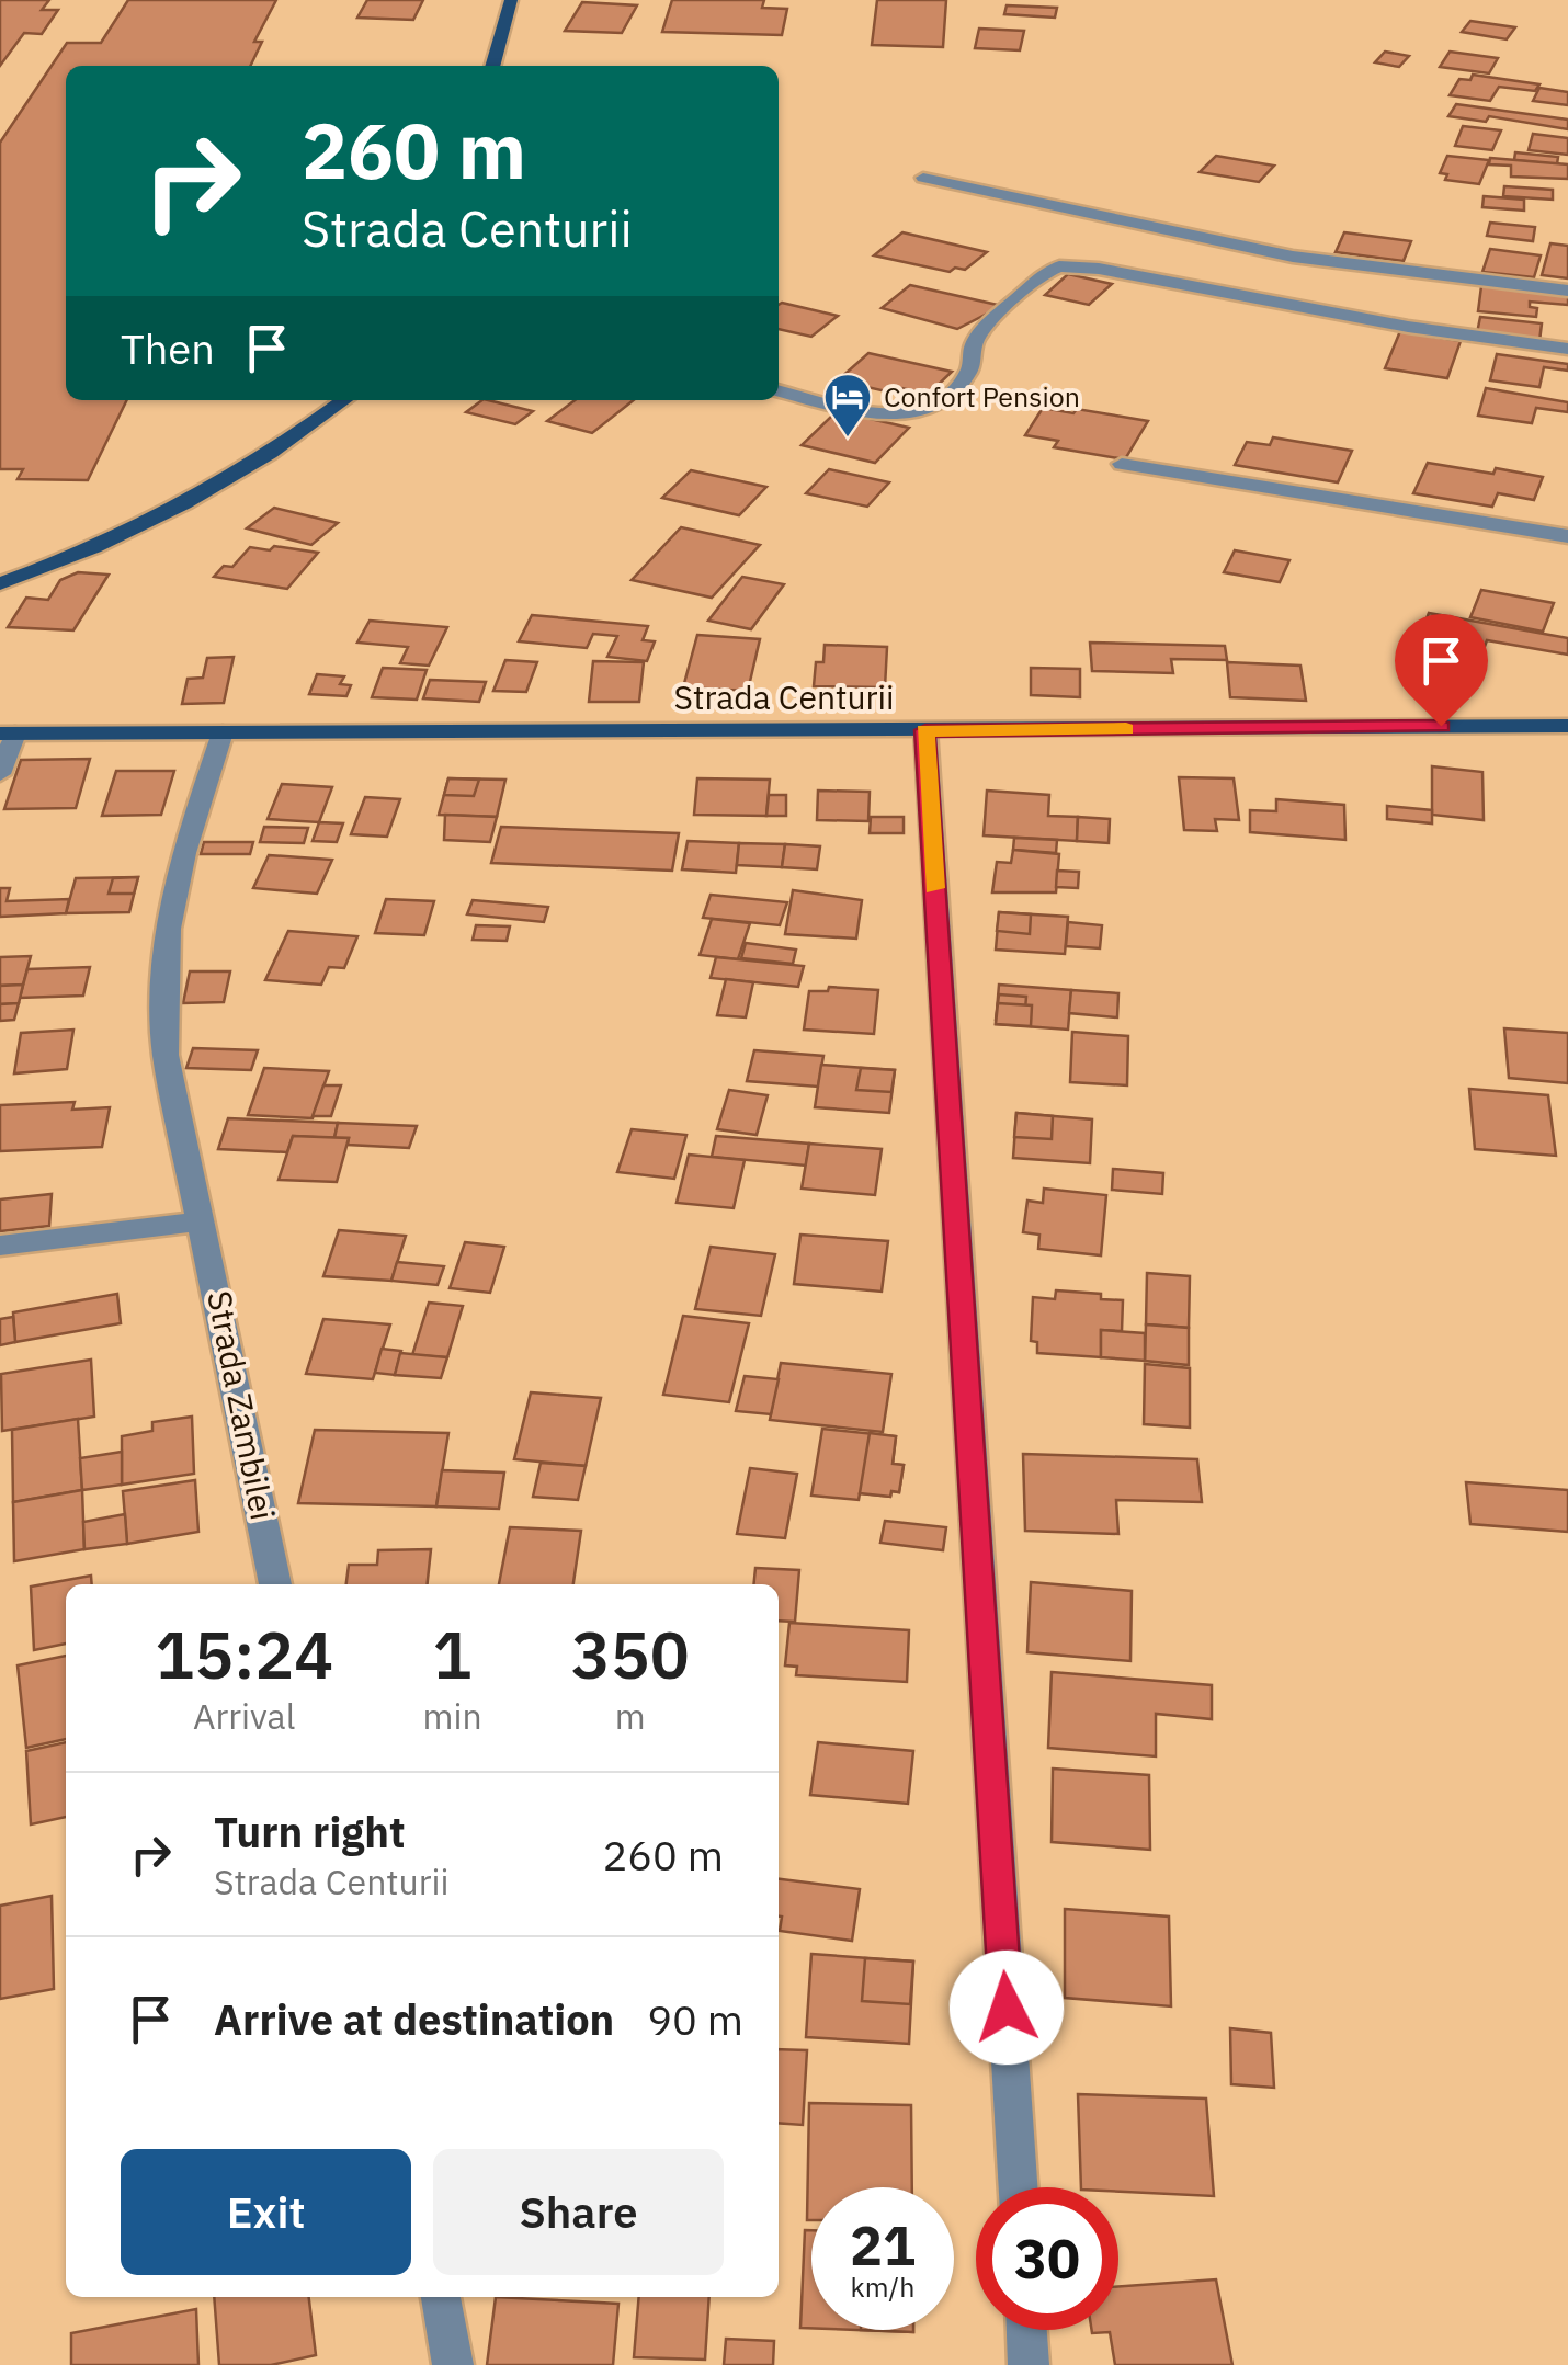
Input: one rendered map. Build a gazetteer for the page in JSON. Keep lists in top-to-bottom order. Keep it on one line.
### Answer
{"streets":{"main road":["Strada Centurii"],"street":["Strada Zambilei"]},"crossings":[["Strada Centurii","Strada Zambilei"]],"places":{"hotel":["Confort Pension"]},"page":{"turn":["260 m","Strada Centurii"],"then":"Then","eta":["15:24","Arrival","1","min","350","m"],"list":[{"name":"Turn right","note":"Strada Centurii","value":"260 m"},{"name":"Arrive at destination","value":"90 m"}],"buttons":["Exit","Share"],"speed":"21 km/h","limit":"30"}}
